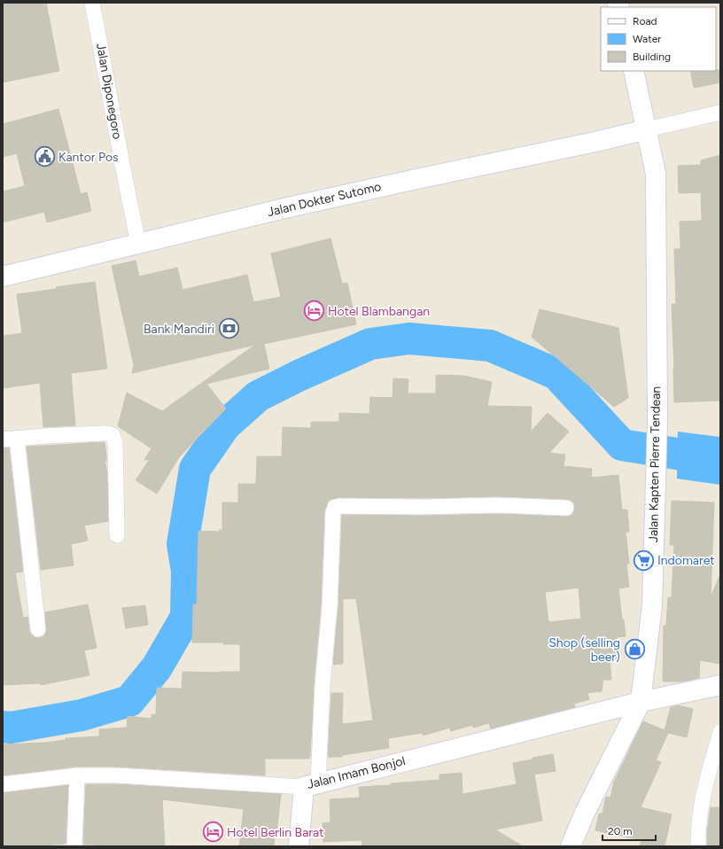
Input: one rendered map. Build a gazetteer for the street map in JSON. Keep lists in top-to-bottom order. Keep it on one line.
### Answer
{"streets":{"main road":["Jalan Dokter Sutomo","Jalan Kapten Pierre Tendean","Jalan Imam Bonjol"],"street":["Jalan Diponegoro"]},"crossings":[["Jalan Diponegoro","Jalan Dokter Sutomo"],["Jalan Dokter Sutomo","Jalan Kapten Pierre Tendean"],["Jalan Kapten Pierre Tendean","Jalan Imam Bonjol"]],"places":{"public building":["Kantor Pos"],"hotel":["Hotel Blambangan","Hotel Berlin Barat"],"bank":["Bank Mandiri"],"supermarket":["Indomaret"],"shop":["Shop (selling beer)"]},"legend":["Road","Water","Building"],"scale_bar":"20 m"}
